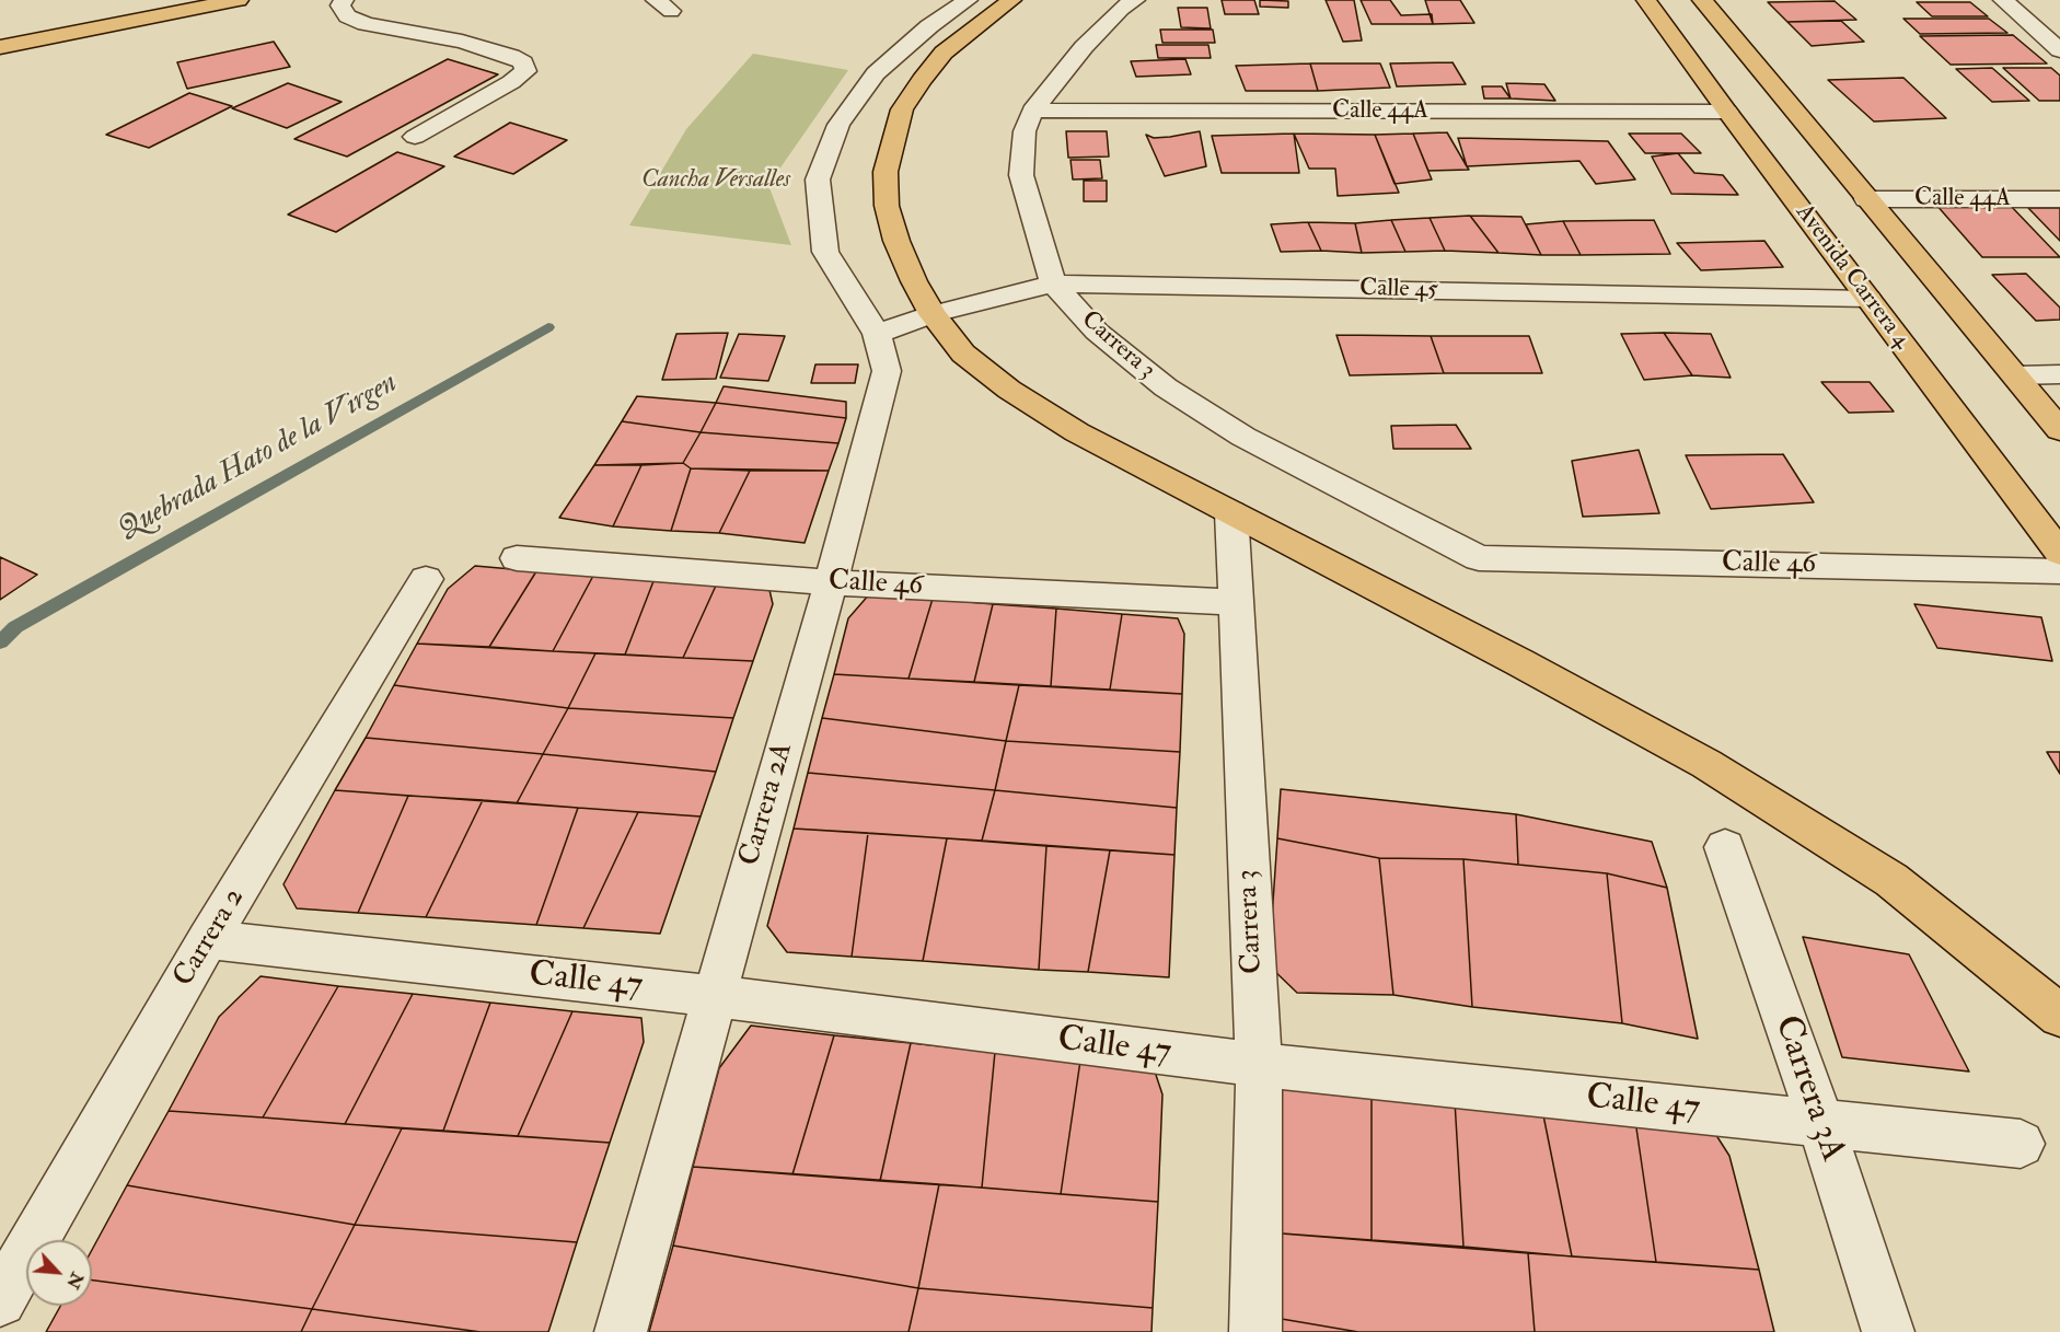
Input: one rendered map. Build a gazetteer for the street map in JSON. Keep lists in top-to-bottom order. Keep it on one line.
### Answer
{"streets":{"main road":["Avenida Carrera 4"],"street":["Calle 44A","Calle 45","Carrera 3","Calle 46","Carrera 2A","Carrera 2","Calle 47","Carrera 3A"]},"crossings":[["Calle 44A","Avenida Carrera 4"],["Calle 44A","Carrera 3"],["Avenida Carrera 4","Calle 45"],["Calle 45","Carrera 3"],["Carrera 3","Calle 46"],["Carrera 3","Calle 47"],["Calle 46","Carrera 2A"],["Carrera 2A","Calle 47"],["Carrera 2","Calle 47"],["Calle 47","Carrera 3A"]],"water":["Quebrada Hato de la Virgen"],"parks":["Cancha Versalles"],"north":"bottom right"}
